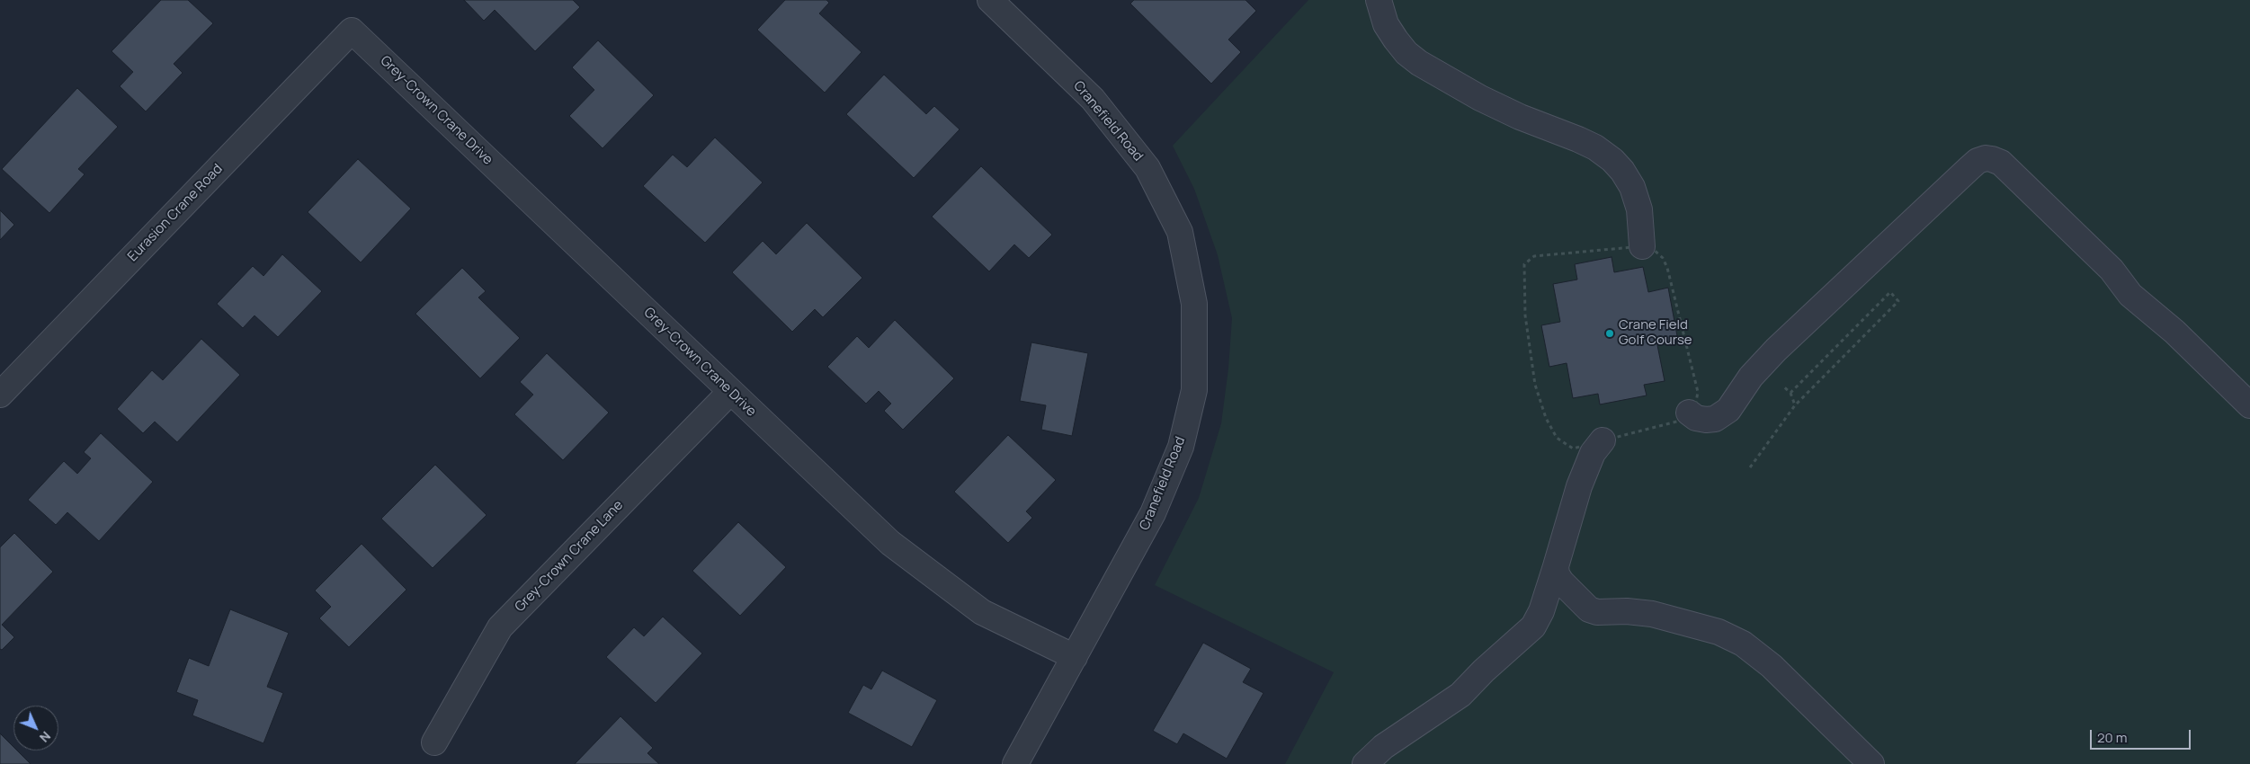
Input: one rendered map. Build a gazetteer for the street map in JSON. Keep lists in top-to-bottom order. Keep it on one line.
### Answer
{"streets":{"street":["Grey-Crown Crane Drive","Cranefield Road","Eurasion Crane Road","Grey-Crown Crane Lane"]},"crossings":[["Grey-Crown Crane Drive","Cranefield Road"],["Grey-Crown Crane Drive","Eurasion Crane Road"],["Grey-Crown Crane Drive","Grey-Crown Crane Lane"]],"places":["Crane Field Golf Course"],"scale_bar":"20 m","north":"bottom right"}
